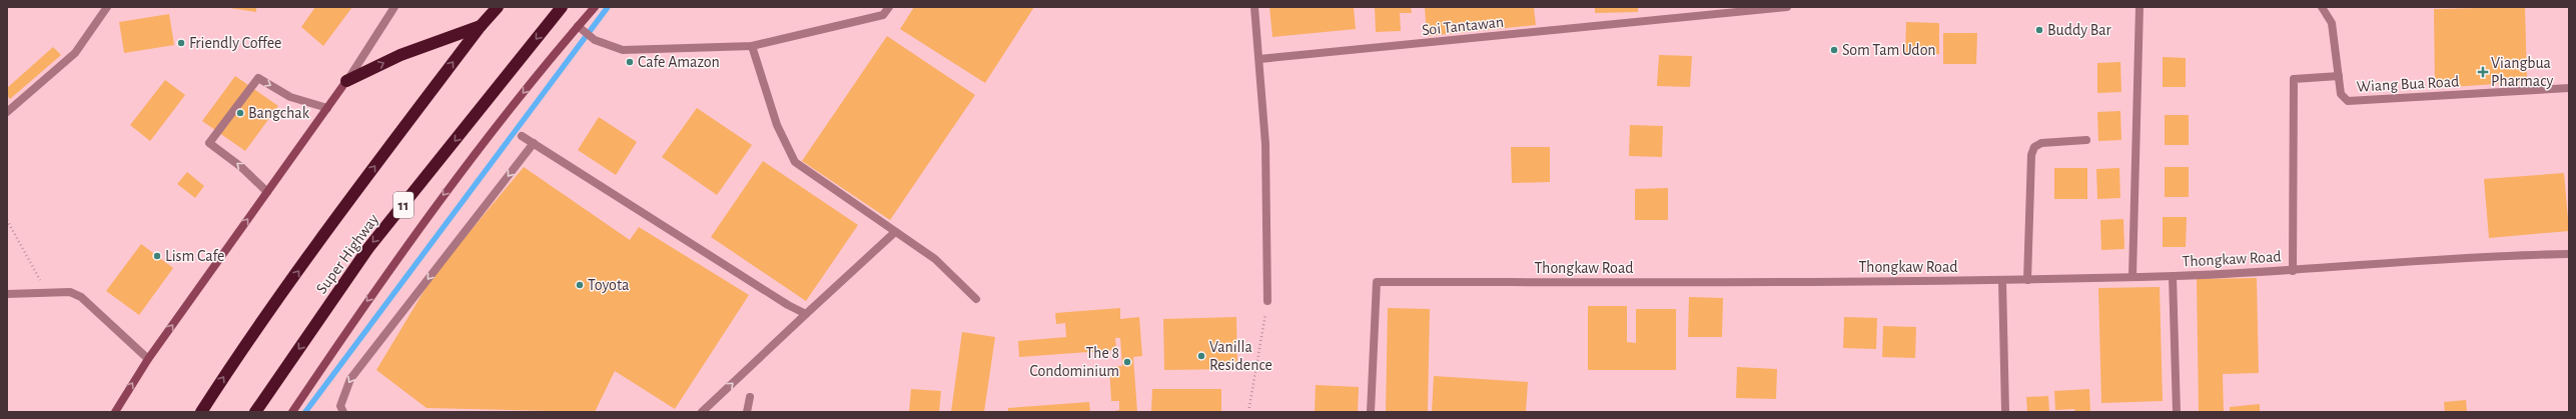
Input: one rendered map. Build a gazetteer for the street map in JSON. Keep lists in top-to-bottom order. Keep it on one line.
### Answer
{"streets":{"highway":["11","Super Highway"],"street":["Soi Tantawan","Wiang Bua Road","Thongkaw Road"]},"places":{"other":["Buddy Bar","Friendly Coffee","Som Tam Udon","Cafe Amazon","Bangchak","Lism Cafe","Toyota","Vanilla Residence","The 8 Condominium"],"health":["Viangbua Pharmacy"]}}
